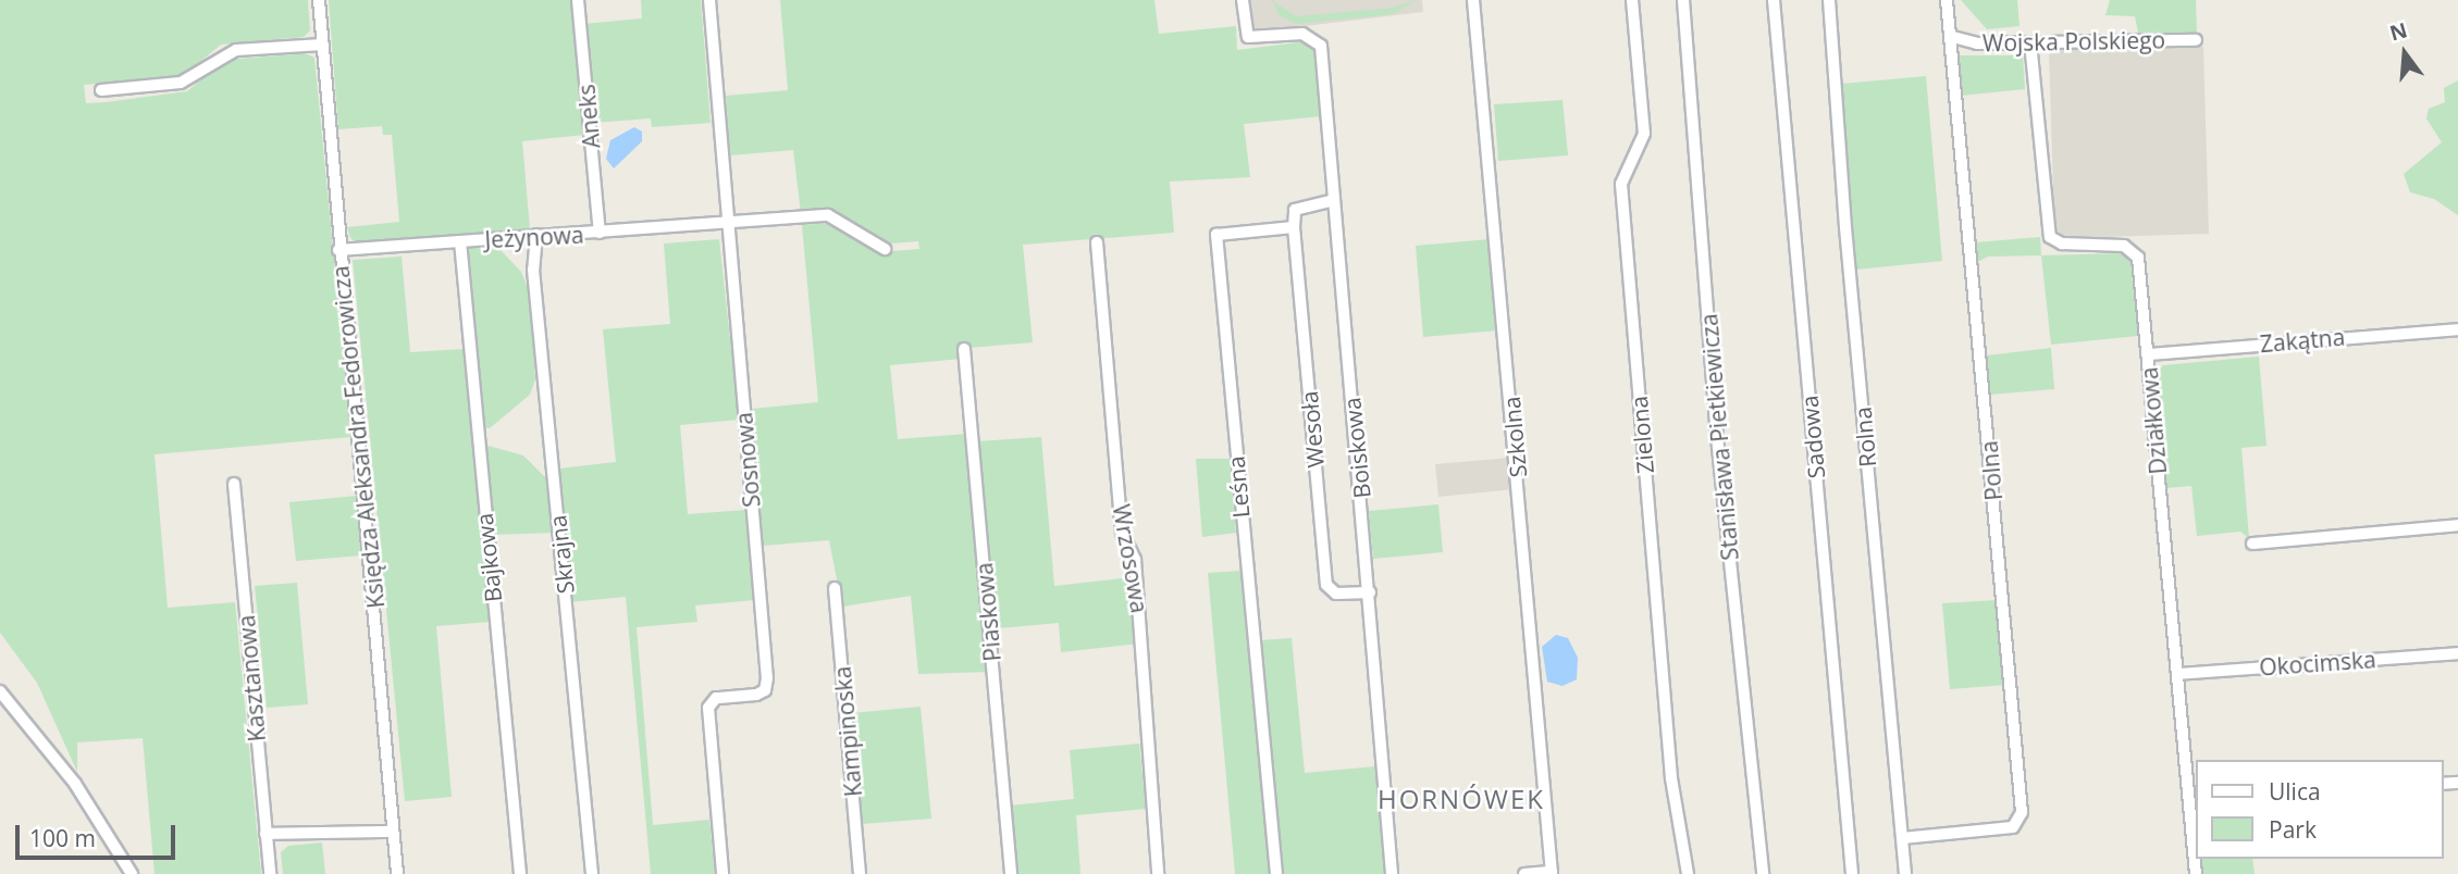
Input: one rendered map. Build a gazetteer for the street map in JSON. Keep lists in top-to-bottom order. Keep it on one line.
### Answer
{"streets":{"street":["Wojska Polskiego","Aneks","Jeżynowa","Zakątna","Działkowa","Wesoła","Zielona","Księdza Aleksandra Fedorowicza","Szkolna","Stanisława Pietkiewicza","Sadowa","Rolna","Boiskowa","Sosnowa","Polna","Leśna","Skrajna","Bajkowa","Wrzosowa","Piaskowa","Okocimska","Kasztanowa","Kampinoska"]},"crossings":[["Wojska Polskiego","Działkowa"],["Wojska Polskiego","Polna"],["Aneks","Jeżynowa"],["Jeżynowa","Księdza Aleksandra Fedorowicza"],["Jeżynowa","Sosnowa"],["Jeżynowa","Skrajna"],["Jeżynowa","Bajkowa"],["Zakątna","Działkowa"],["Działkowa","Okocimska"],["Wesoła","Boiskowa"],["Wesoła","Leśna"],["Rolna","Polna"]],"districts":["HORNÓWEK"],"legend":["Ulica","Park"],"scale_bar":"100 m","north":"top"}
